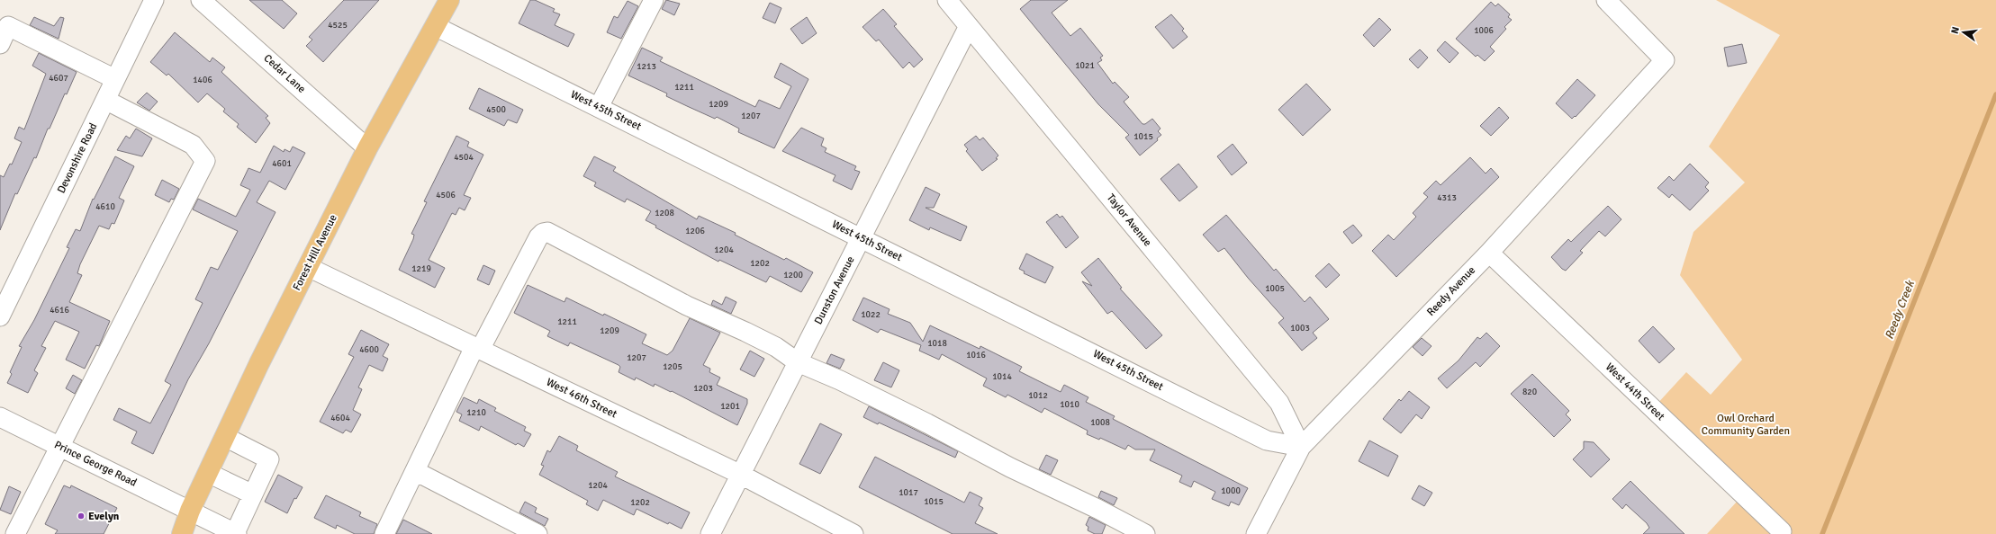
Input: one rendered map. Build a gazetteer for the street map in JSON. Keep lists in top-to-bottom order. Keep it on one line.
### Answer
{"streets":{"main road":["Forest Hill Avenue"],"street":["Cedar Lane","West 45th Street","Devonshire Road","Taylor Avenue","Dunston Avenue","Reedy Avenue","West 44th Street","West 46th Street","Prince George Road"]},"crossings":[["Cedar Lane","Forest Hill Avenue"],["West 45th Street","Taylor Avenue"],["West 45th Street","Forest Hill Avenue"],["West 45th Street","Dunston Avenue"],["West 45th Street","Reedy Avenue"],["Taylor Avenue","Dunston Avenue"],["Taylor Avenue","Reedy Avenue"],["Forest Hill Avenue","West 46th Street"],["Forest Hill Avenue","Prince George Road"],["Dunston Avenue","West 46th Street"],["Reedy Avenue","West 44th Street"]],"water":["Reedy Creek"],"parks":["Owl Orchard Community Garden"],"places":["Evelyn"],"house_numbers":["4525","1006","1021","1213","4607","1406","1211","1209","4500","1207","1015","4504","4601","4506","4313","4610","1208","1206","1204","1202","1219","1200","1005","4616","1022","1211","1003","1209","1018","4600","1016","1207","1205","1014","1203","820","1012","1010","1201","1210","4604","1008","1204","1000","1017","1015","1202"],"north":"left"}
